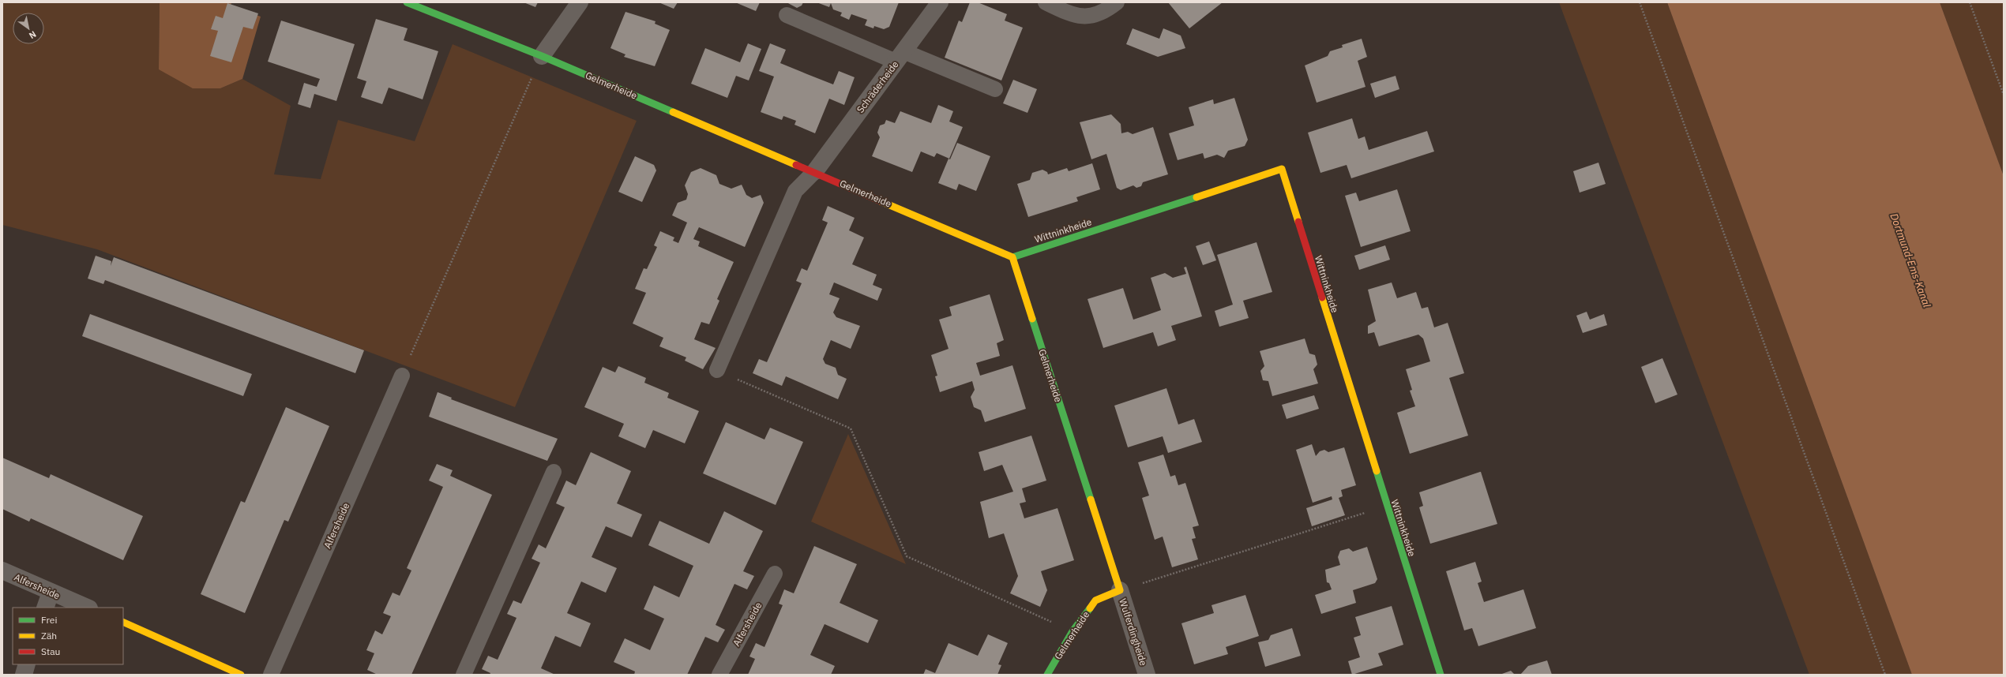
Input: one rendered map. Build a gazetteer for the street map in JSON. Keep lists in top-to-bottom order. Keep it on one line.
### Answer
{"streets":{"street":["Gelmerheide","Schräderheide","Wittninkheide","Alfersheide","Wulferdingheide"]},"crossings":[["Gelmerheide","Schräderheide"],["Gelmerheide","Wittninkheide"],["Gelmerheide","Wulferdingheide"]],"water":["Dortmund-Ems-Kanal"],"legend":["Frei","Zäh","Stau"],"north":"bottom right"}
